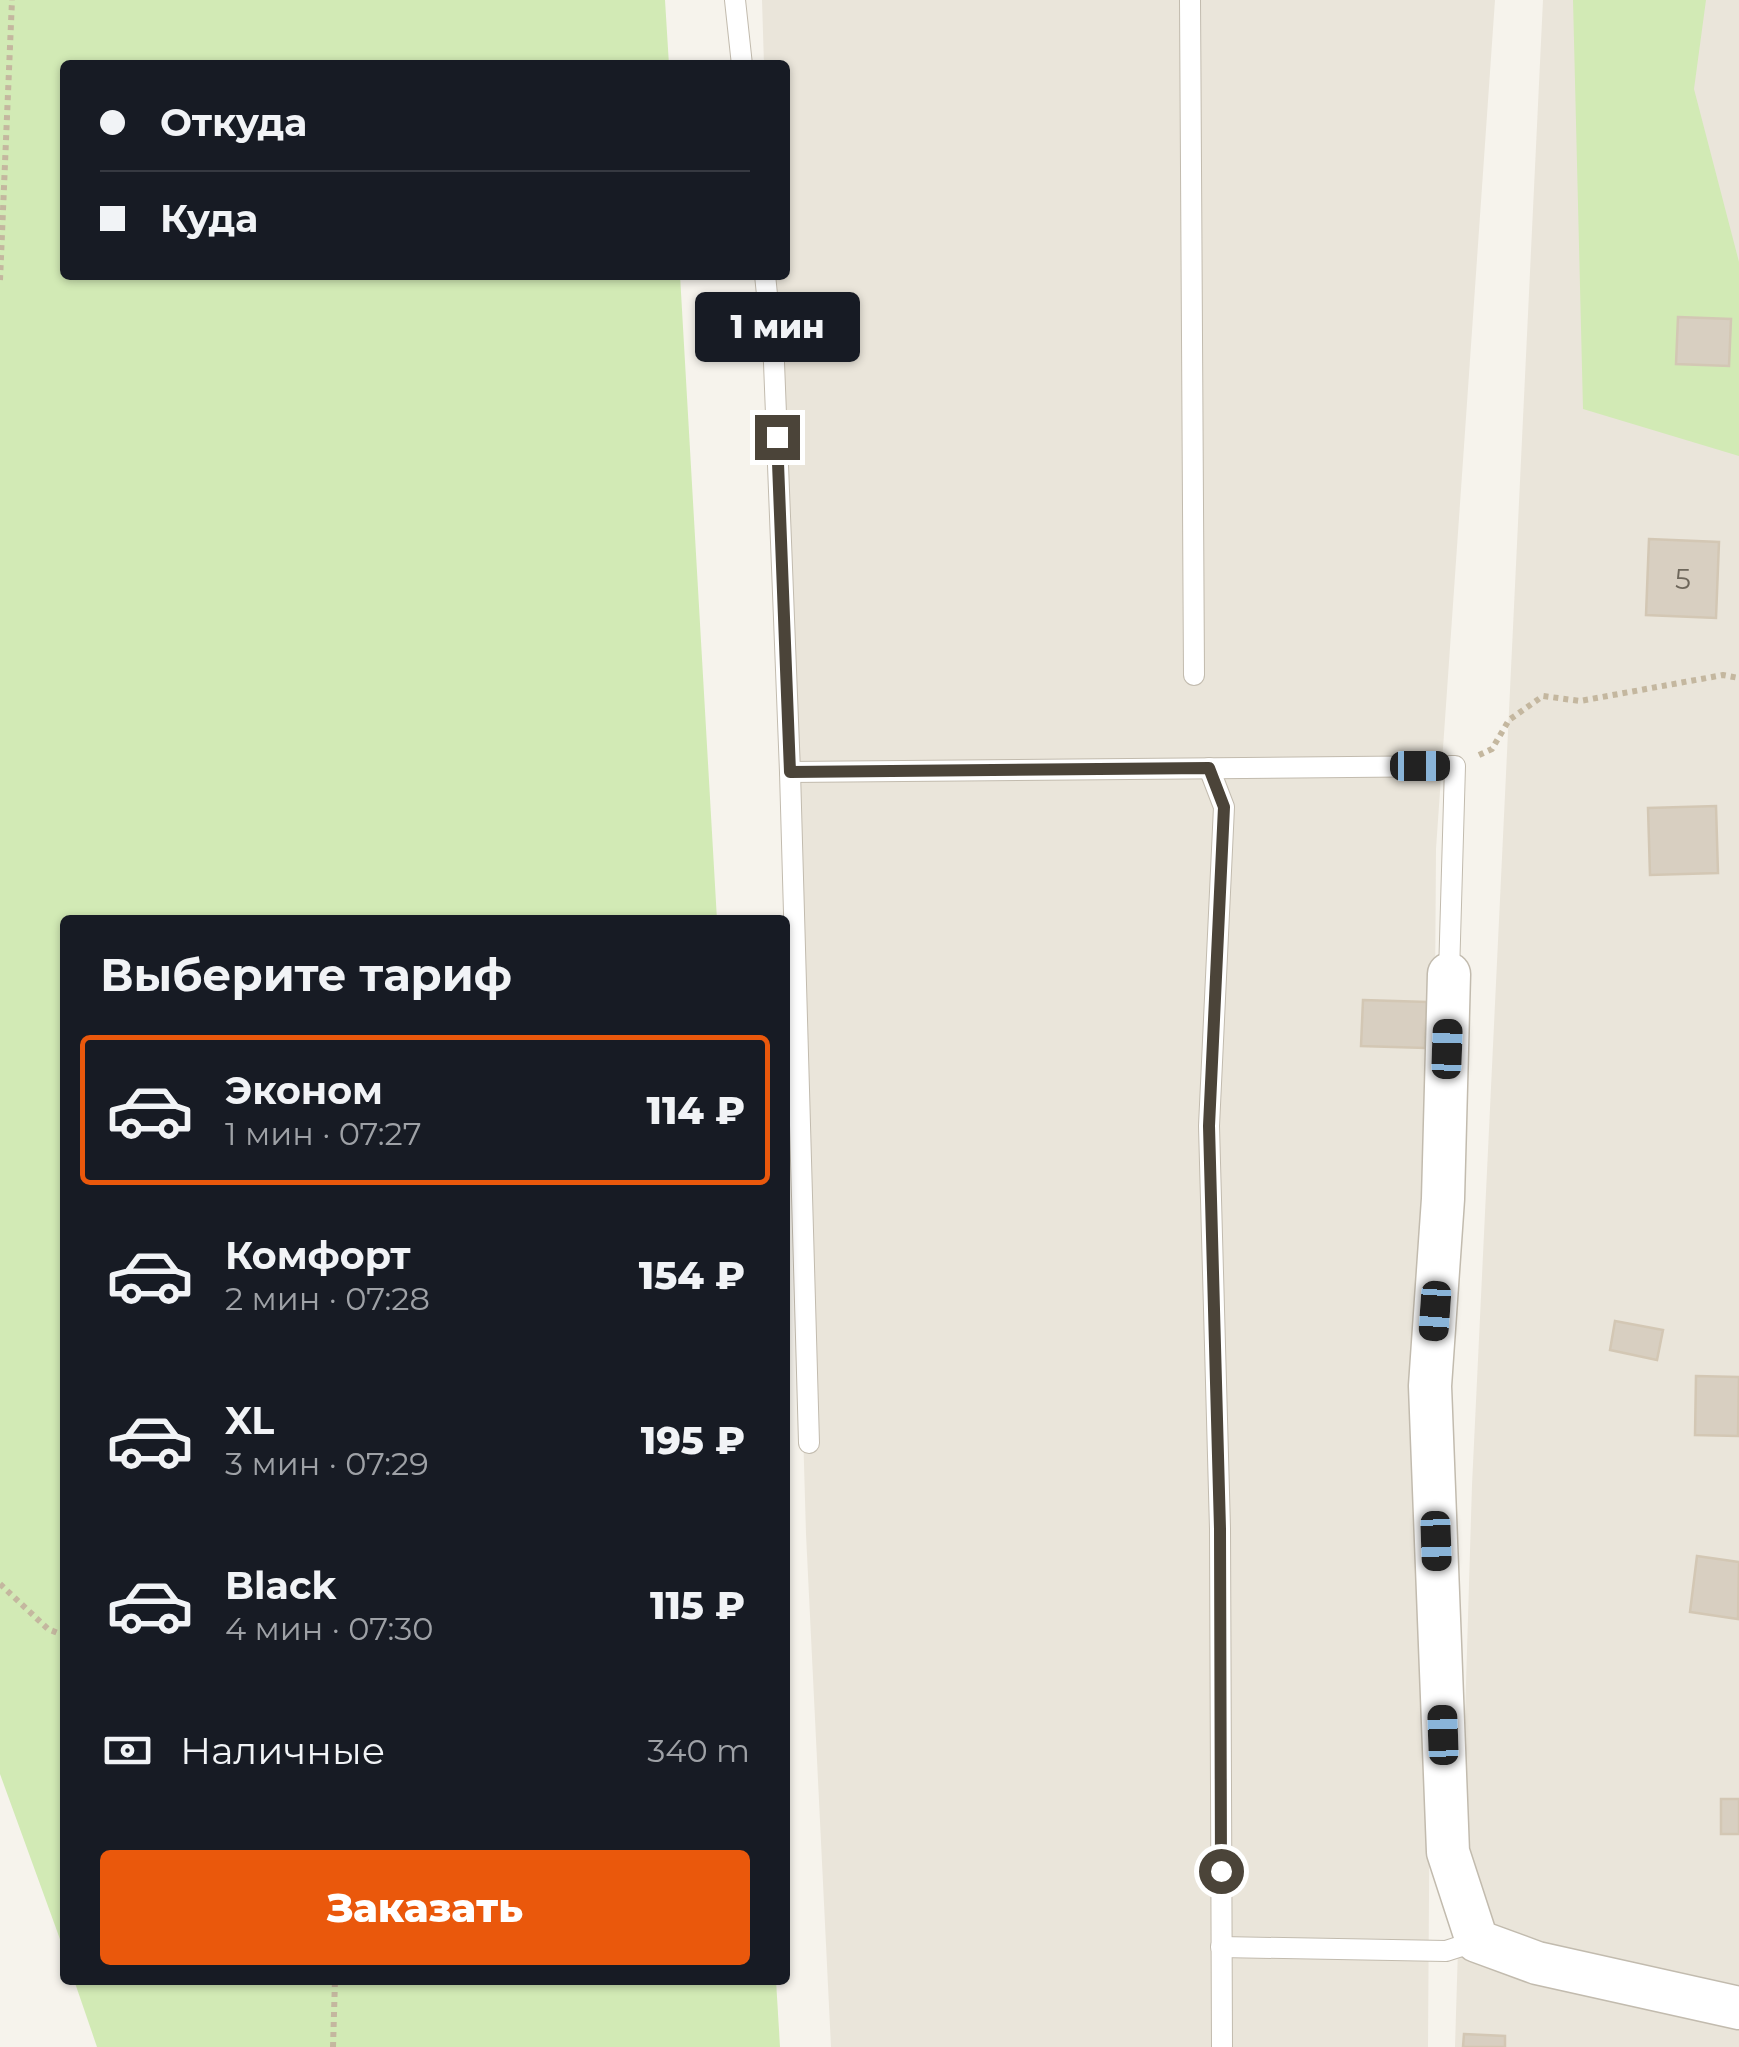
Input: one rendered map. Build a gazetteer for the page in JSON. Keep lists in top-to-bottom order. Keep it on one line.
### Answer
{"house_numbers":["5"],"page":{"banner":["Откуда","Куда"],"bubble":"1 мин","heading":"Выберите тариф","list":[{"name":"Эконом","note":"1 мин · 07:27","value":"114 ₽"},{"name":"Комфорт","note":"2 мин · 07:28","value":"154 ₽"},{"name":"XL","note":"3 мин · 07:29","value":"195 ₽"},{"name":"Black","note":"4 мин · 07:30","value":"115 ₽"}],"pay":["Наличные","340 m"],"buttons":"Заказать"}}
